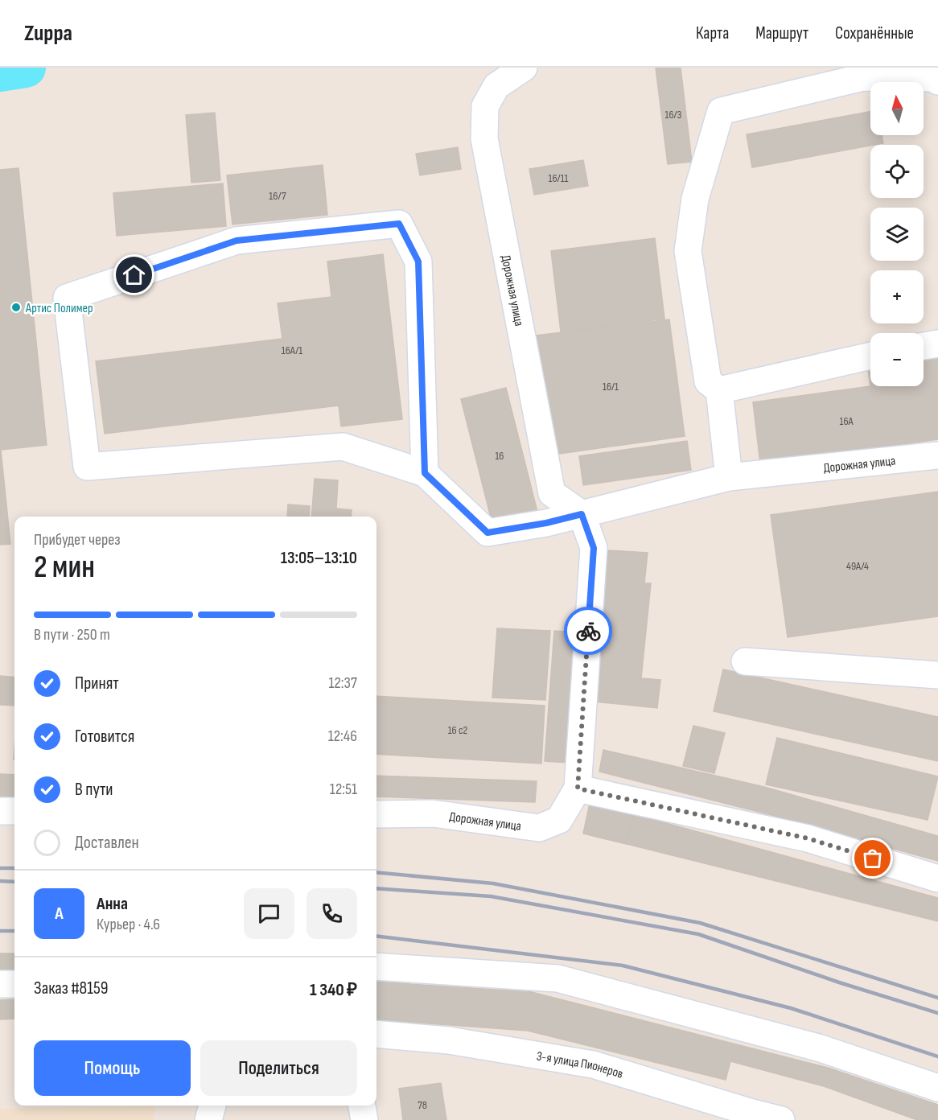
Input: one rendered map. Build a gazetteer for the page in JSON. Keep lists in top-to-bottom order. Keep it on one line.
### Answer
{"streets":{"street":["Дорожная улица","3-я улица Пионеров"]},"places":["Артис Полимер"],"house_numbers":["16/3","16/11","16/7","16А/1","16/1","16А","16","49А/4","16 с2","78"],"north":"top","page":{"header":"Zuppa","nav":["Карта","Маршрут","Сохранённые"],"map_buttons":["+","−"],"heading":["2 мин","Прибудет через","13:05–13:10"],"panel":["Анна","Курьер · 4.6","Заказ #8159","1 340 ₽"],"bar":"В пути · 250 m","list":[["Принят","12:37"],["Готовится","12:46"],["В пути","12:51"],"Доставлен"],"round":"А","buttons":["Помощь","Поделиться"]}}
